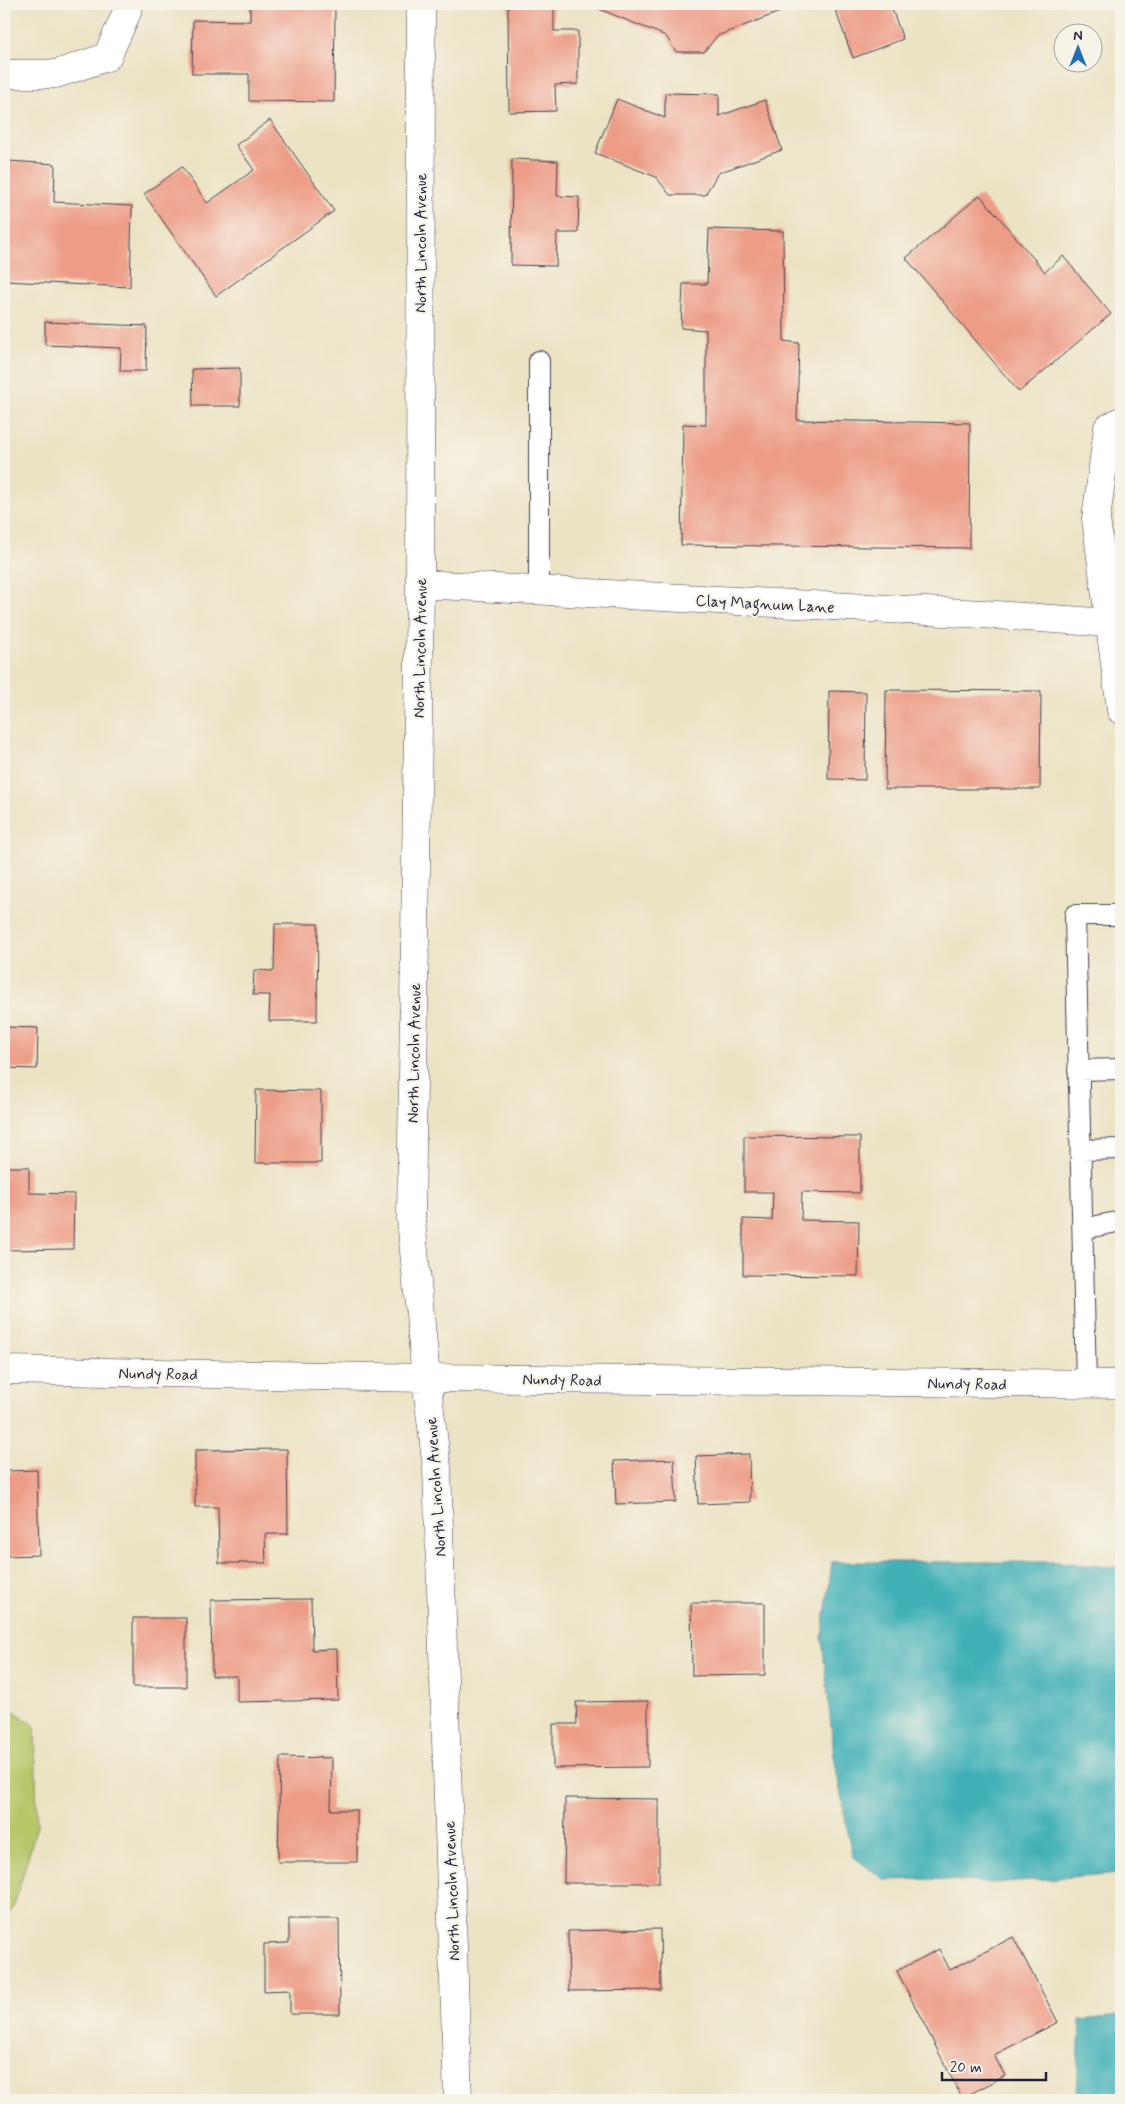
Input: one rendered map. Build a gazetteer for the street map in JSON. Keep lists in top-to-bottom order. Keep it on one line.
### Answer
{"streets":{"street":["North Lincoln Avenue","Clay Magnum Lane","Nundy Road"]},"crossings":[["North Lincoln Avenue","Clay Magnum Lane"],["North Lincoln Avenue","Nundy Road"]],"scale_bar":"20 m","north":"top"}
